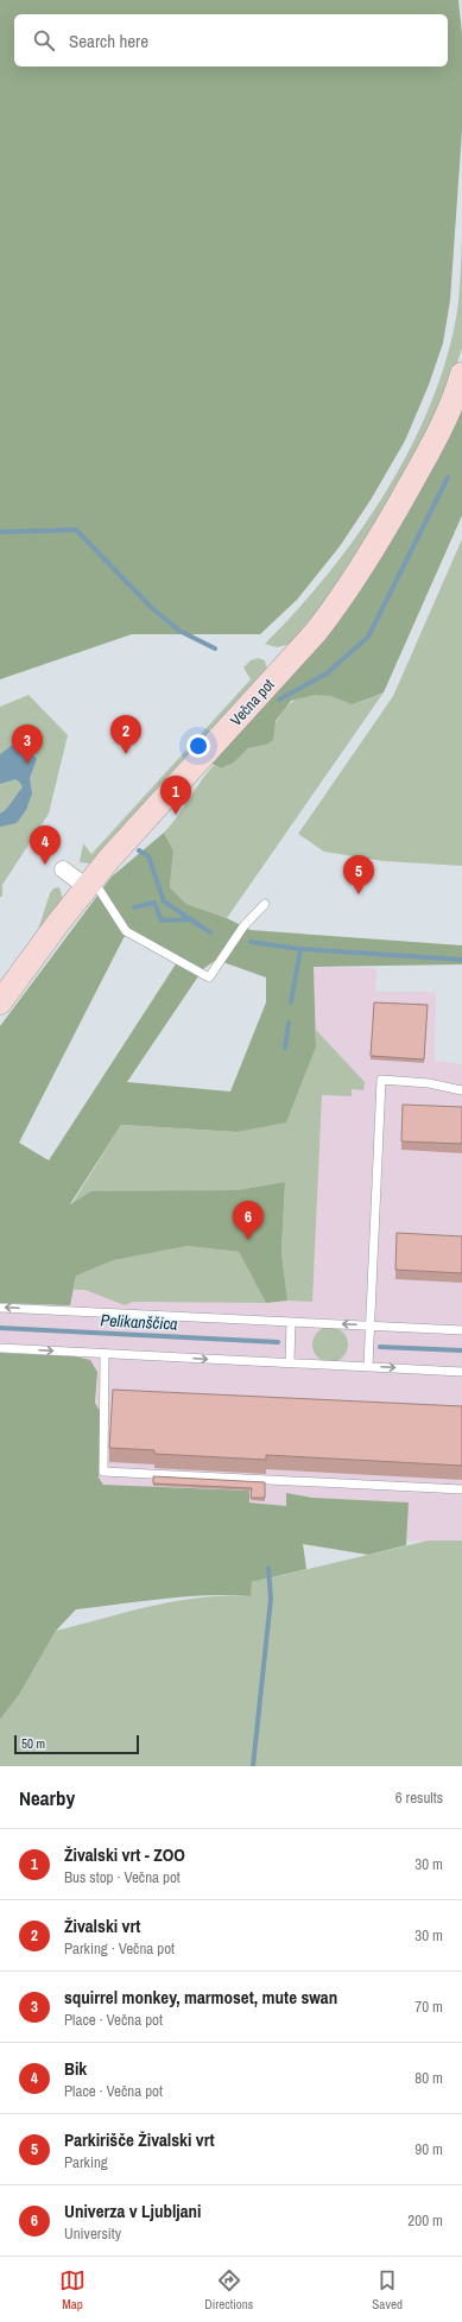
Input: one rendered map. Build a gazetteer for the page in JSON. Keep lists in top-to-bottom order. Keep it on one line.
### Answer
{"streets":{"main road":["Večna pot"]},"water":["Pelikanščica"],"scale_bar":"50 m","page":{"search":"Search here","pins":["2","3","1","4","5","6"],"scale":"50 m","heading":["Nearby","6 results"],"list":[{"mark":"1","name":"Živalski vrt - ZOO","note":"Bus stop · Večna pot","value":"30 m"},{"mark":"2","name":"Živalski vrt","note":"Parking · Večna pot","value":"30 m"},{"mark":"3","name":"squirrel monkey, marmoset, mute swan","note":"Place · Večna pot","value":"70 m"},{"mark":"4","name":"Bik","note":"Place · Večna pot","value":"80 m"},{"mark":"5","name":"Parkirišče Živalski vrt","note":"Parking","value":"90 m"},{"mark":"6","name":"Univerza v Ljubljani","note":"University","value":"200 m"}],"nav":["Map","Directions","Saved"]}}
